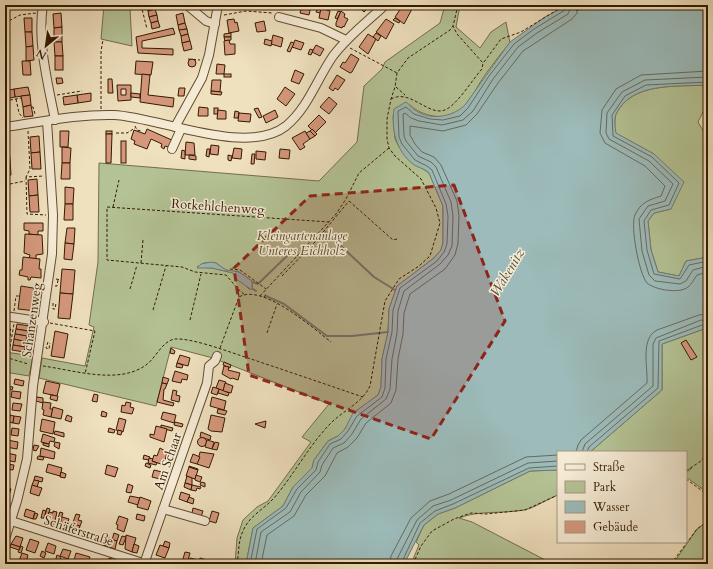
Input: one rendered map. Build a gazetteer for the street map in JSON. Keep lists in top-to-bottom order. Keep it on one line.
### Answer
{"streets":{"street":["Schanzenweg","Am Schaar","Schäferstraße"],"path":["Rotkehlchenweg"]},"crossings":[["Schanzenweg","Schäferstraße"],["Am Schaar","Schäferstraße"]],"water":["Wakenitz"],"parks":["Kleingartenanlage Unteres Eichholz"],"legend":["Straße","Park","Wasser","Gebäude"],"north":"bottom left"}
